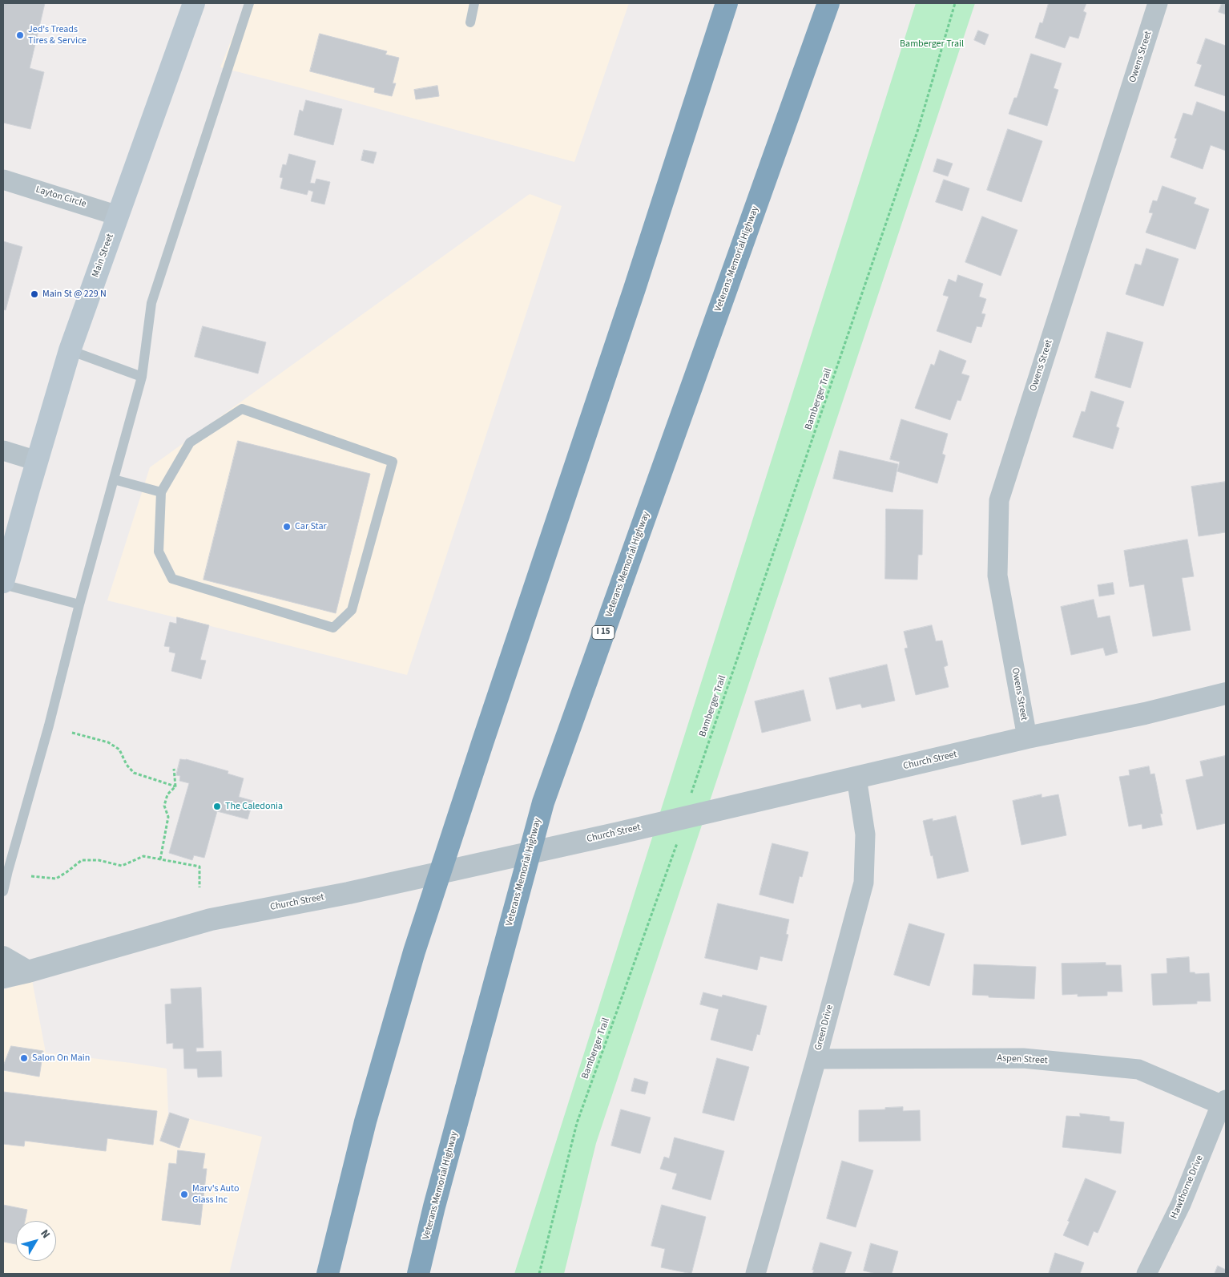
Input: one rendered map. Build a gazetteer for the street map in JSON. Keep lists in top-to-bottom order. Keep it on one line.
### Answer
{"streets":{"highway":["Veterans Memorial Highway","I 15"],"main road":["Main Street"],"street":["Owens Street","Layton Circle","Church Street","Green Drive","Aspen Street","Hawthorne Drive"],"path":["Bamberger Trail"]},"crossings":[["Owens Street","Church Street"],["Layton Circle","Main Street"],["Church Street","Green Drive"],["Green Drive","Aspen Street"],["Aspen Street","Hawthorne Drive"]],"parks":["Bamberger Trail"],"places":["Jed's Treads Tires & Service","Main St @ 229 N","Car Star","The Caledonia","Salon On Main","Marv's Auto Glass Inc"],"north":"top right"}
